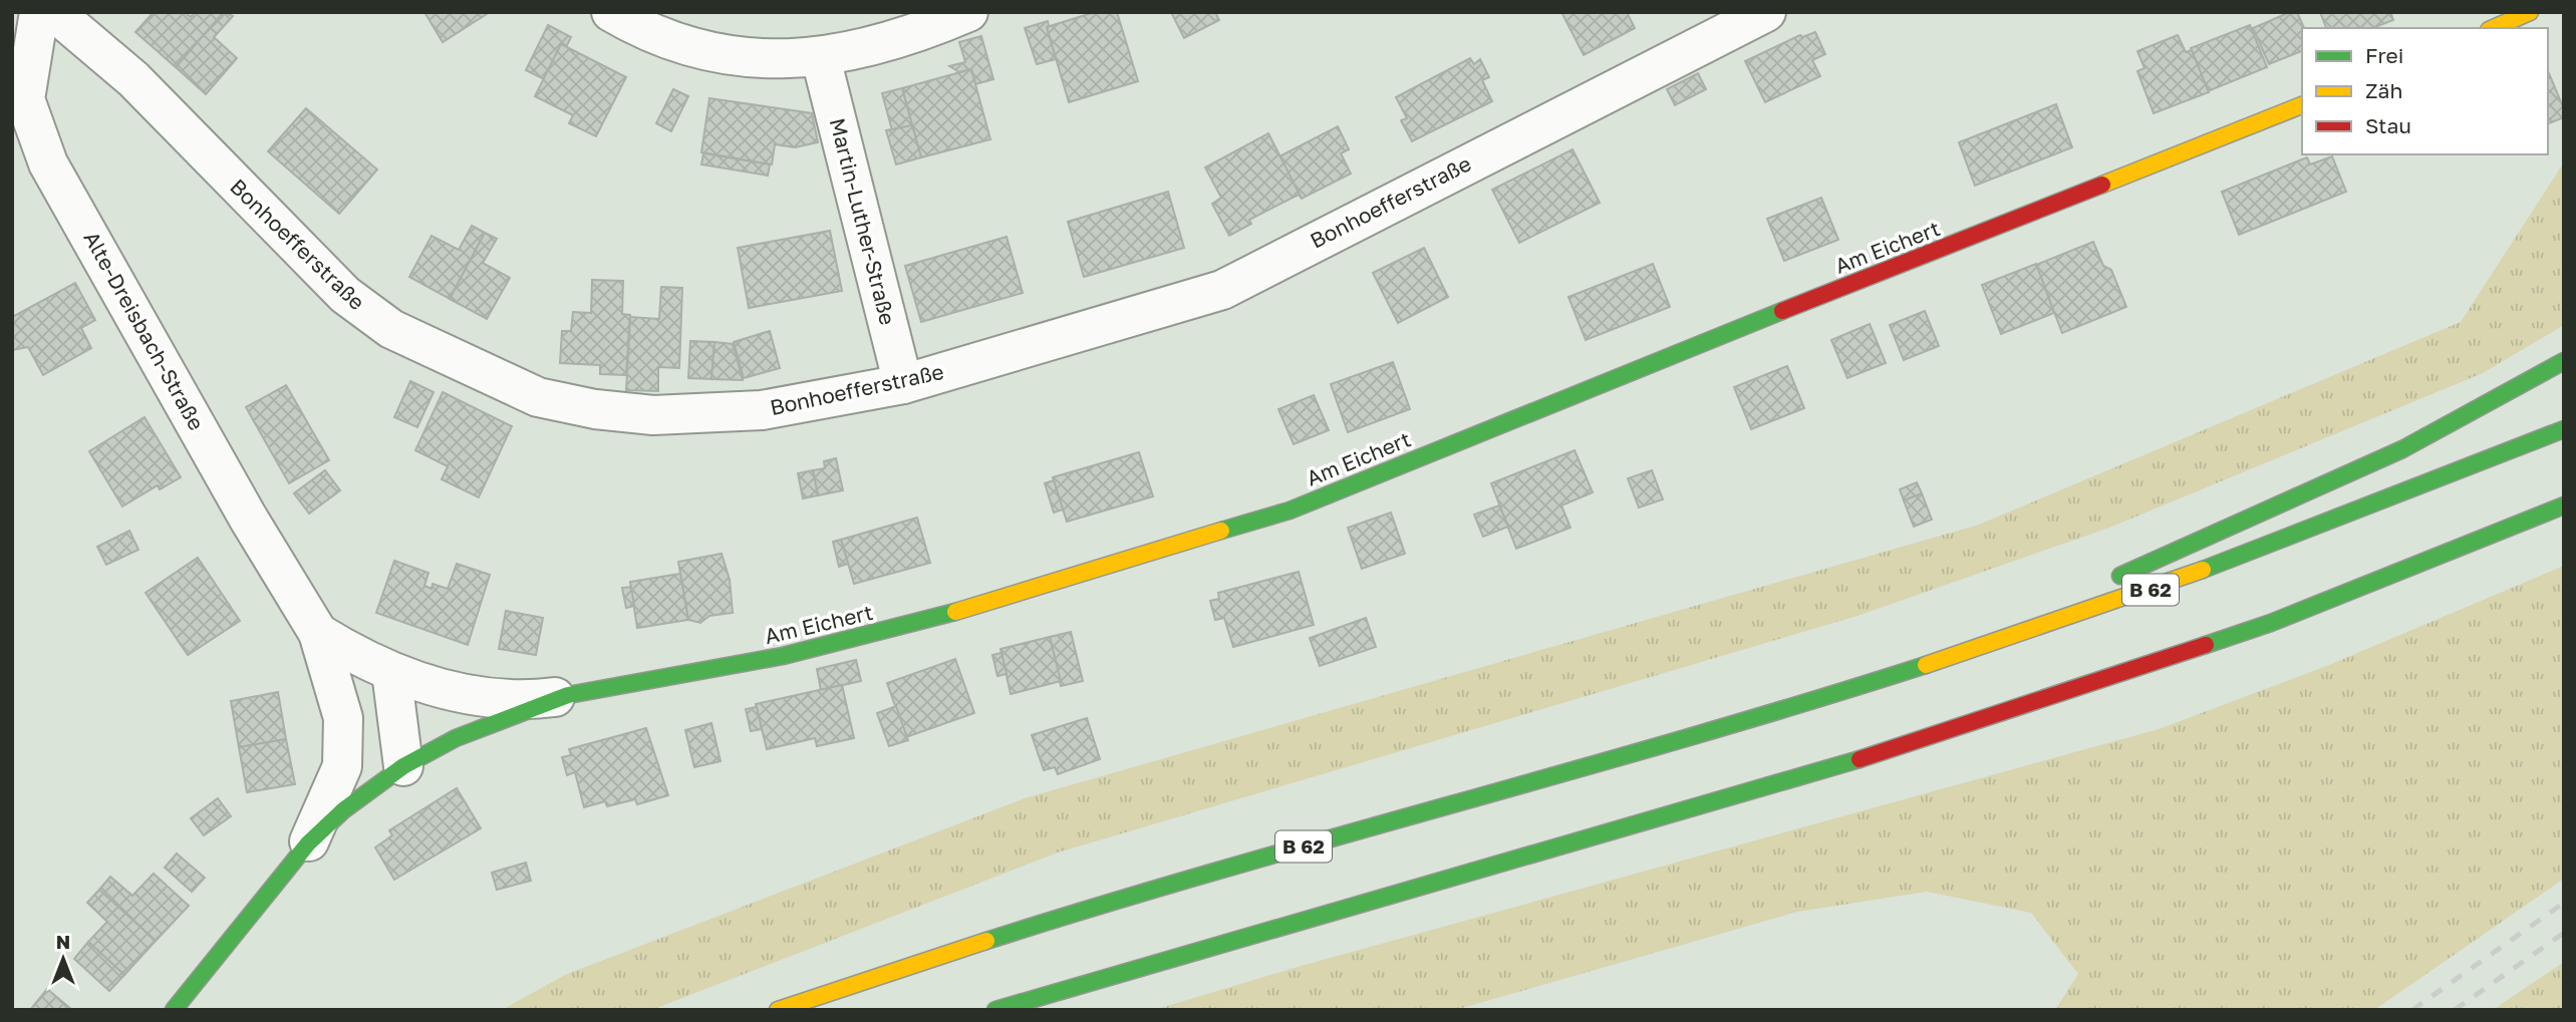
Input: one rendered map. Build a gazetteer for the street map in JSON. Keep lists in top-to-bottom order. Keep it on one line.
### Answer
{"streets":{"main road":["Am Eichert","Alte-Dreisbach-Straße","B 62"],"street":["Bonhoefferstraße","Martin-Luther-Straße"]},"crossings":[["Bonhoefferstraße","Martin-Luther-Straße"],["Am Eichert","Alte-Dreisbach-Straße"]],"legend":["Frei","Zäh","Stau"],"north":"top"}
